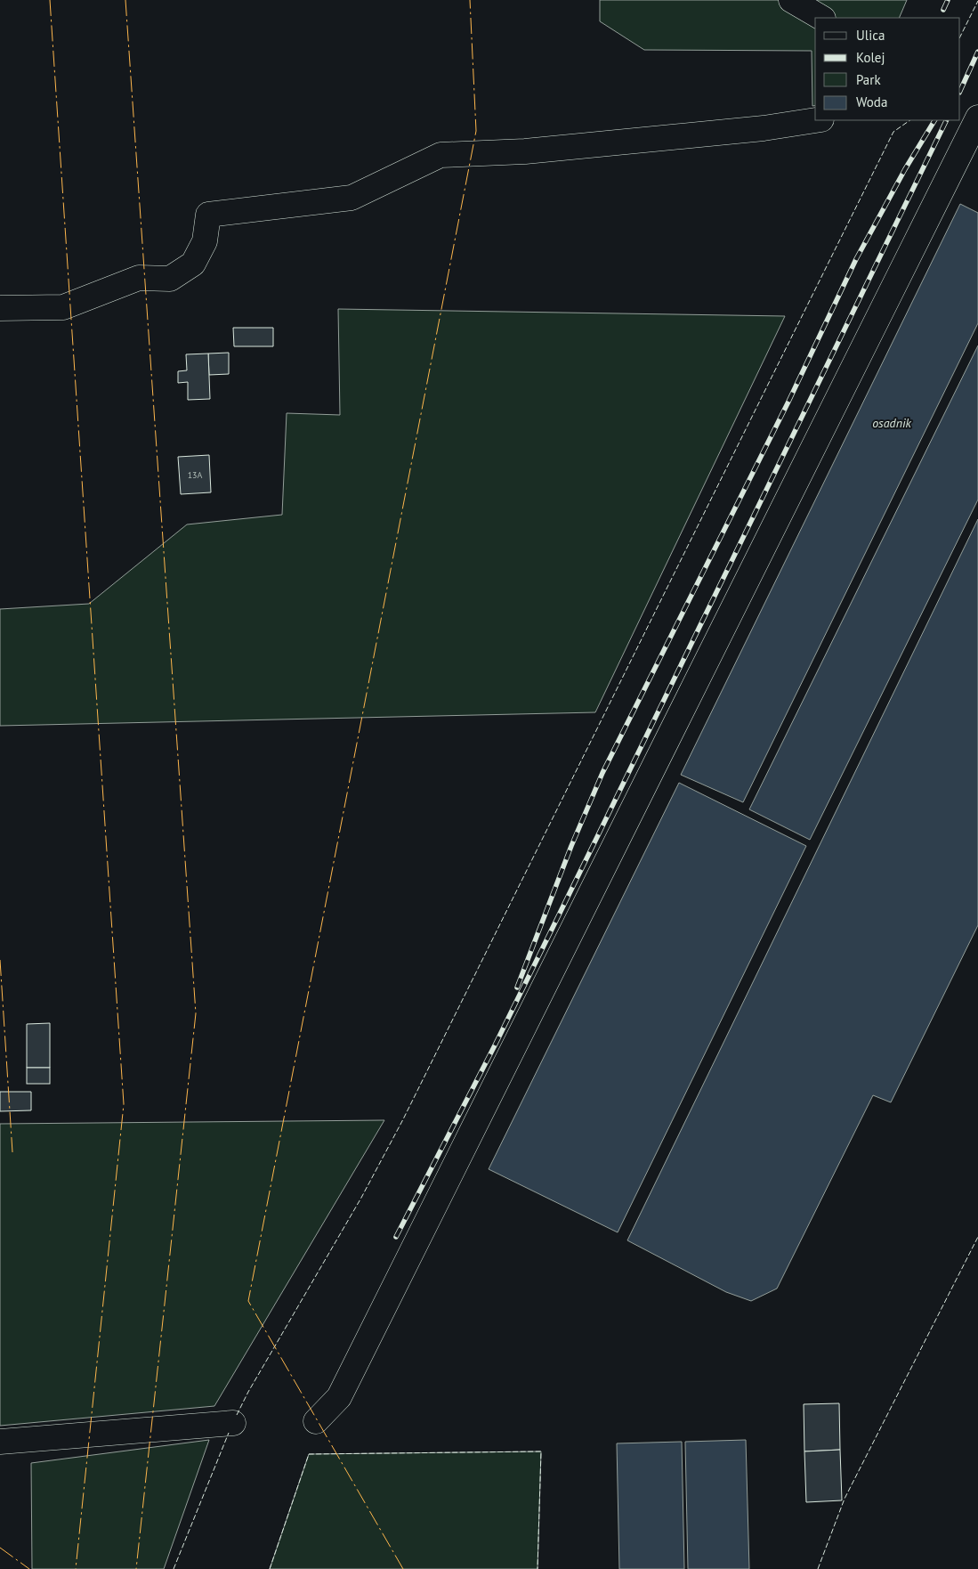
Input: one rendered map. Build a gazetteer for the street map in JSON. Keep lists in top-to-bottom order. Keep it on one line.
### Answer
{"water":["osadnik"],"house_numbers":["13A"],"legend":["Ulica","Kolej","Park","Woda"]}
